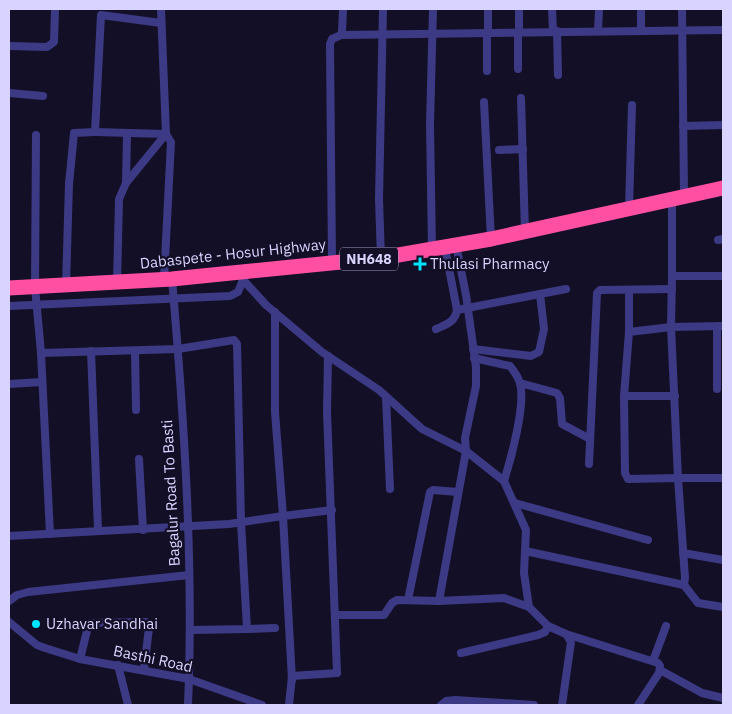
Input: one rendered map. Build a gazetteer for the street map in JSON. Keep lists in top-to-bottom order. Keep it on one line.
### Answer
{"streets":{"highway":["Dabaspete - Hosur Highway","NH648"],"street":["Bagalur Road To Basti","Basthi Road"]},"crossings":[["Dabaspete - Hosur Highway","Bagalur Road To Basti"],["Bagalur Road To Basti","Basthi Road"]],"places":{"health":["Thulasi Pharmacy"],"other":["Uzhavar Sandhai"]}}
